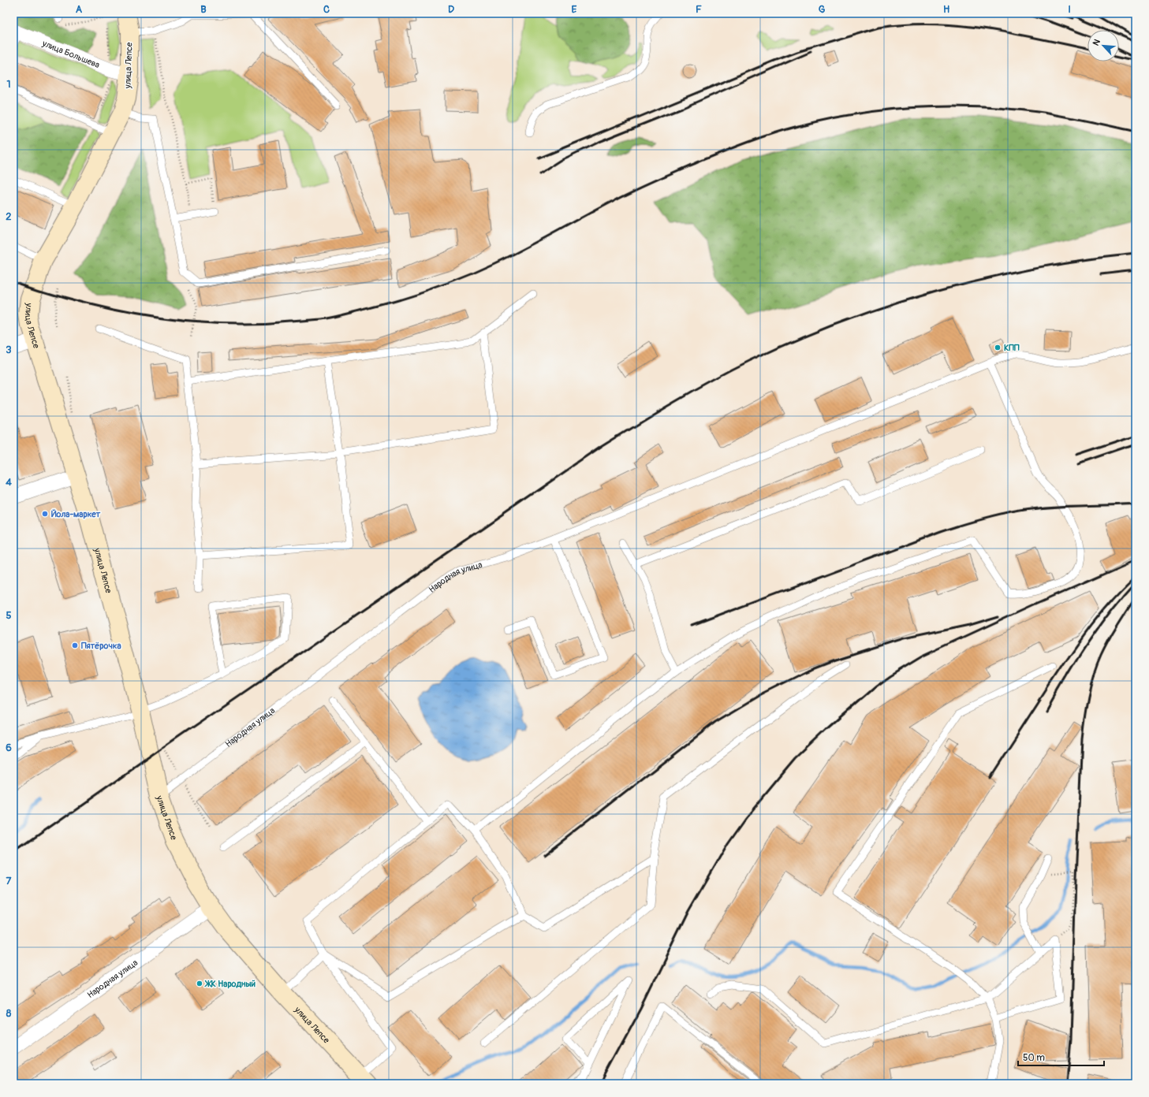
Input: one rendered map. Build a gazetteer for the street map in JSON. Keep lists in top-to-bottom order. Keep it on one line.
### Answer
{"streets":{"main road":["улица Лепсе"],"street":["улица Большева","Народная улица"]},"crossings":[["улица Большева","улица Лепсе"],["улица Лепсе","Народная улица"]],"places":["КПП","Йола-маркет","Пятёрочка","ЖК Народный"],"scale_bar":"50 m","north":"top left","grid":{"columns":["A","B","C","D","E","F","G","H","I"],"rows":["1","2","3","4","5","6","7","8"]}}
